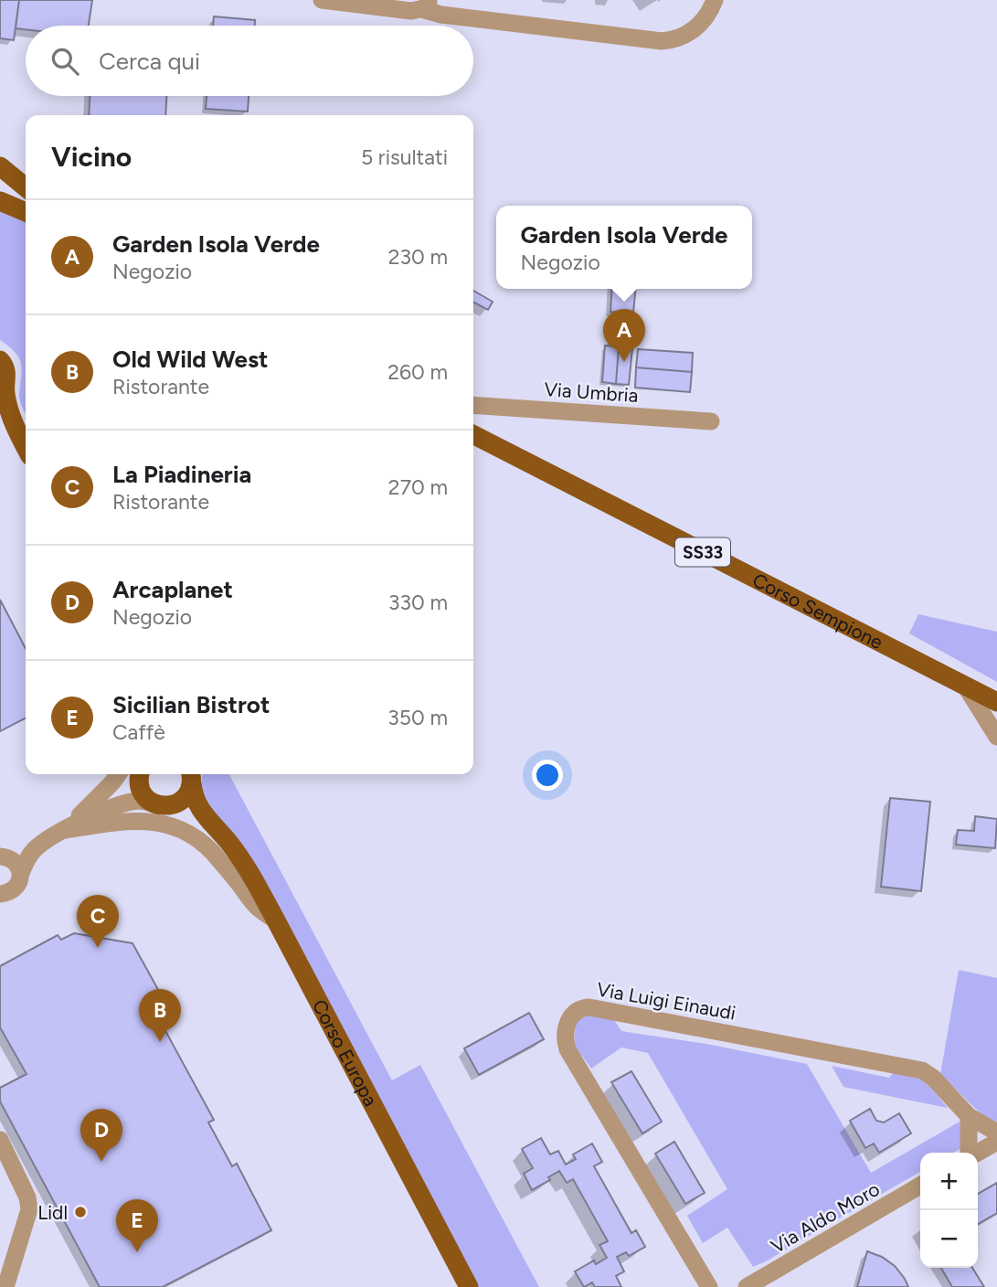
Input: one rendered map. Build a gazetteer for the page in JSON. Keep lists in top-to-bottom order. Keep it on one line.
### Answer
{"streets":{"main road":["SS33","Corso Sempione","Corso Europa"],"street":["Via Umbria","Via Luigi Einaudi","Via Aldo Moro"]},"places":["Lidl"],"page":{"search":"Cerca qui","heading":["Vicino","5 risultati"],"list":[{"mark":"A","name":"Garden Isola Verde","note":"Negozio","value":"230 m"},{"mark":"B","name":"Old Wild West","note":"Ristorante","value":"260 m"},{"mark":"C","name":"La Piadineria","note":"Ristorante","value":"270 m"},{"mark":"D","name":"Arcaplanet","note":"Negozio","value":"330 m"},{"mark":"E","name":"Sicilian Bistrot","note":"Caffè","value":"350 m"}],"popup":["Garden Isola Verde","Negozio"],"pins":["A","C","B","D","E"],"map_buttons":["+","−"]}}
